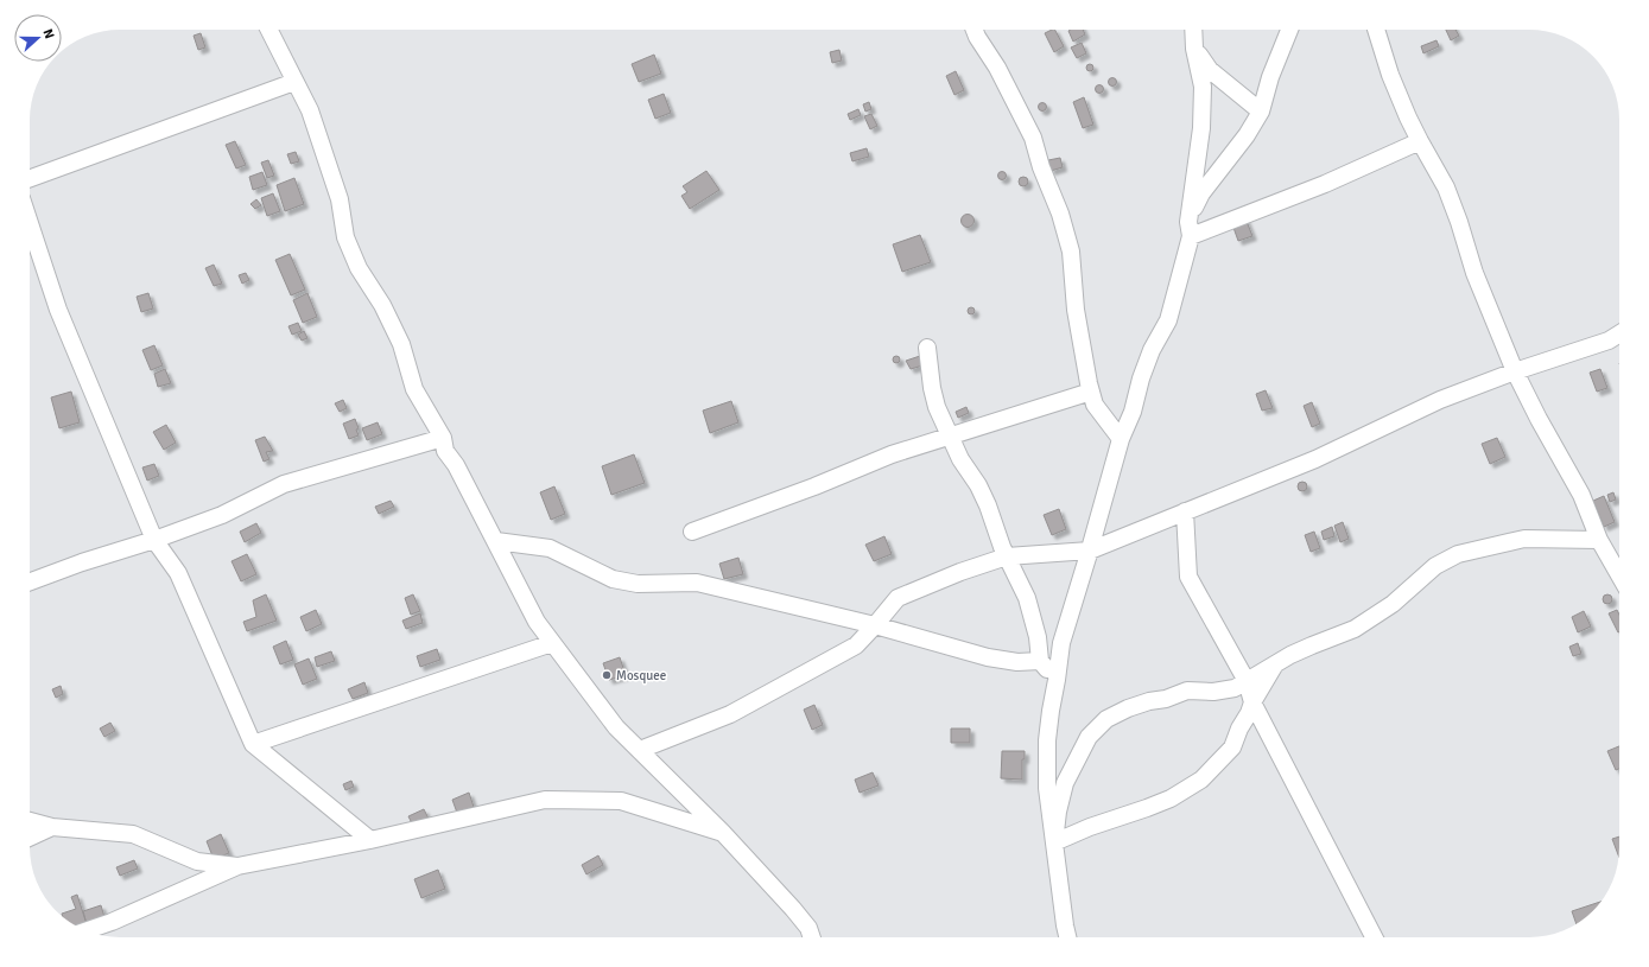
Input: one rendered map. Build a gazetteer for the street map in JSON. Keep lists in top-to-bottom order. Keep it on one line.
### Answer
{"places":["Mosquee"],"north":"right"}
